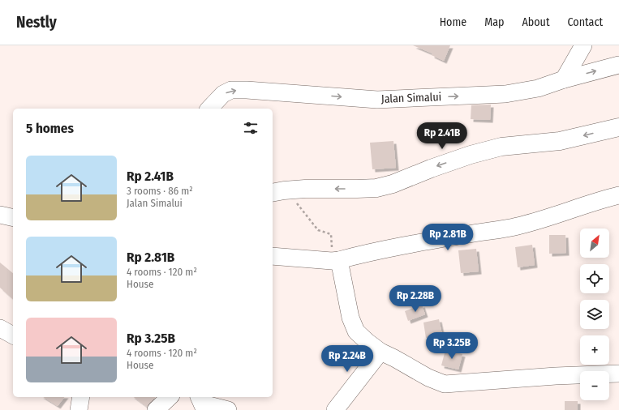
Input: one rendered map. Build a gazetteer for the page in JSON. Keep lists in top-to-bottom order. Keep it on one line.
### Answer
{"streets":{"street":["Jalan Simalui"]},"north":"top right","page":{"header":"Nestly","nav":["Home","Map","About","Contact"],"heading":"5 homes","price":["Rp 2.41B","Rp 2.81B","Rp 2.28B","Rp 3.25B","Rp 2.24B"],"list":[{"name":"Rp 2.41B","note":"3 rooms · 86 m² · Jalan Simalui"},{"name":"Rp 2.81B","note":"4 rooms · 120 m² · House"},{"name":"Rp 3.25B","note":"4 rooms · 120 m² · House"}],"map_buttons":["+","−"]}}
